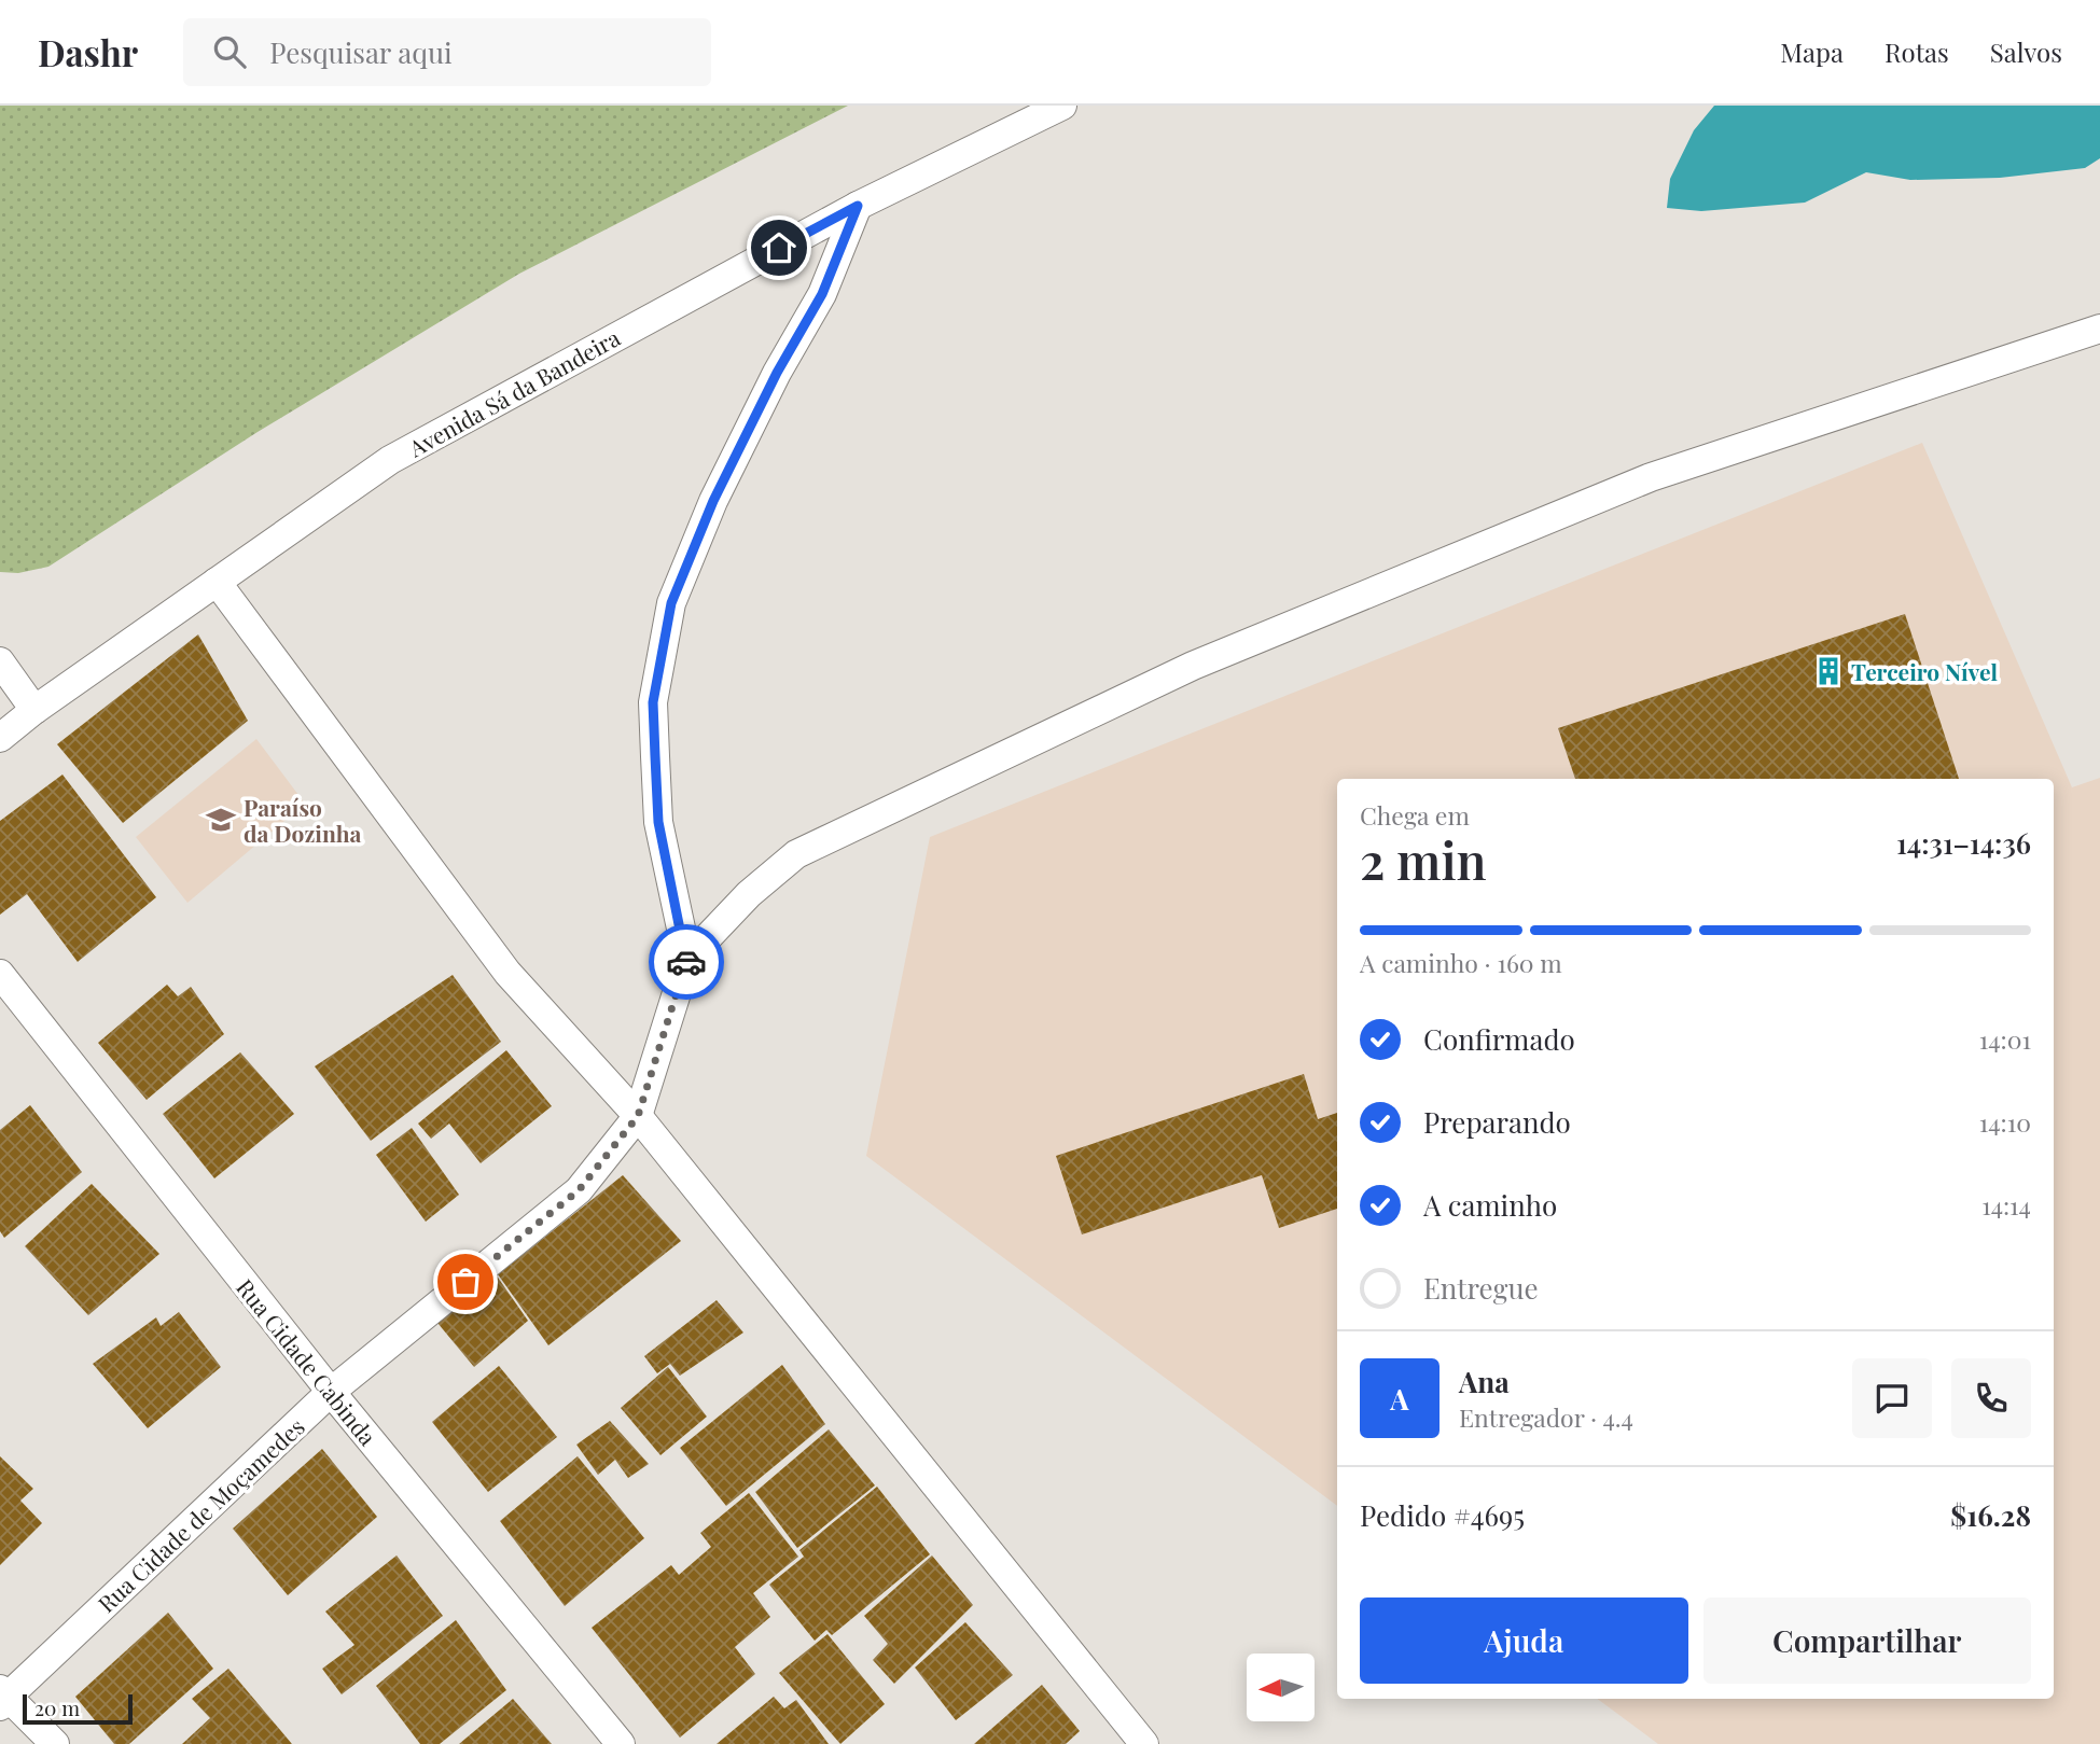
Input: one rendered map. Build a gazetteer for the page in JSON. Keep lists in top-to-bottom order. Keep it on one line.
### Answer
{"streets":{"street":["Avenida Sá da Bandeira","Rua Cidade Cabinda","Rua Cidade de Moçamedes"]},"crossings":[["Rua Cidade Cabinda","Rua Cidade de Moçamedes"]],"places":{"building":["Terceiro Nível"],"school or university":["Paraíso da Dozinha"]},"scale_bar":"20 m","north":"left","page":{"header":"Dashr","search":"Pesquisar aqui","nav":["Mapa","Rotas","Salvos"],"heading":["2 min","Chega em","14:31–14:36"],"panel":["Ana","Entregador · 4.4","Pedido #4695","$16.28"],"bar":"A caminho · 160 m","list":[["Confirmado","14:01"],["Preparando","14:10"],["A caminho","14:14"],"Entregue"],"round":"A","buttons":["Ajuda","Compartilhar"],"scale":"20 m"}}
